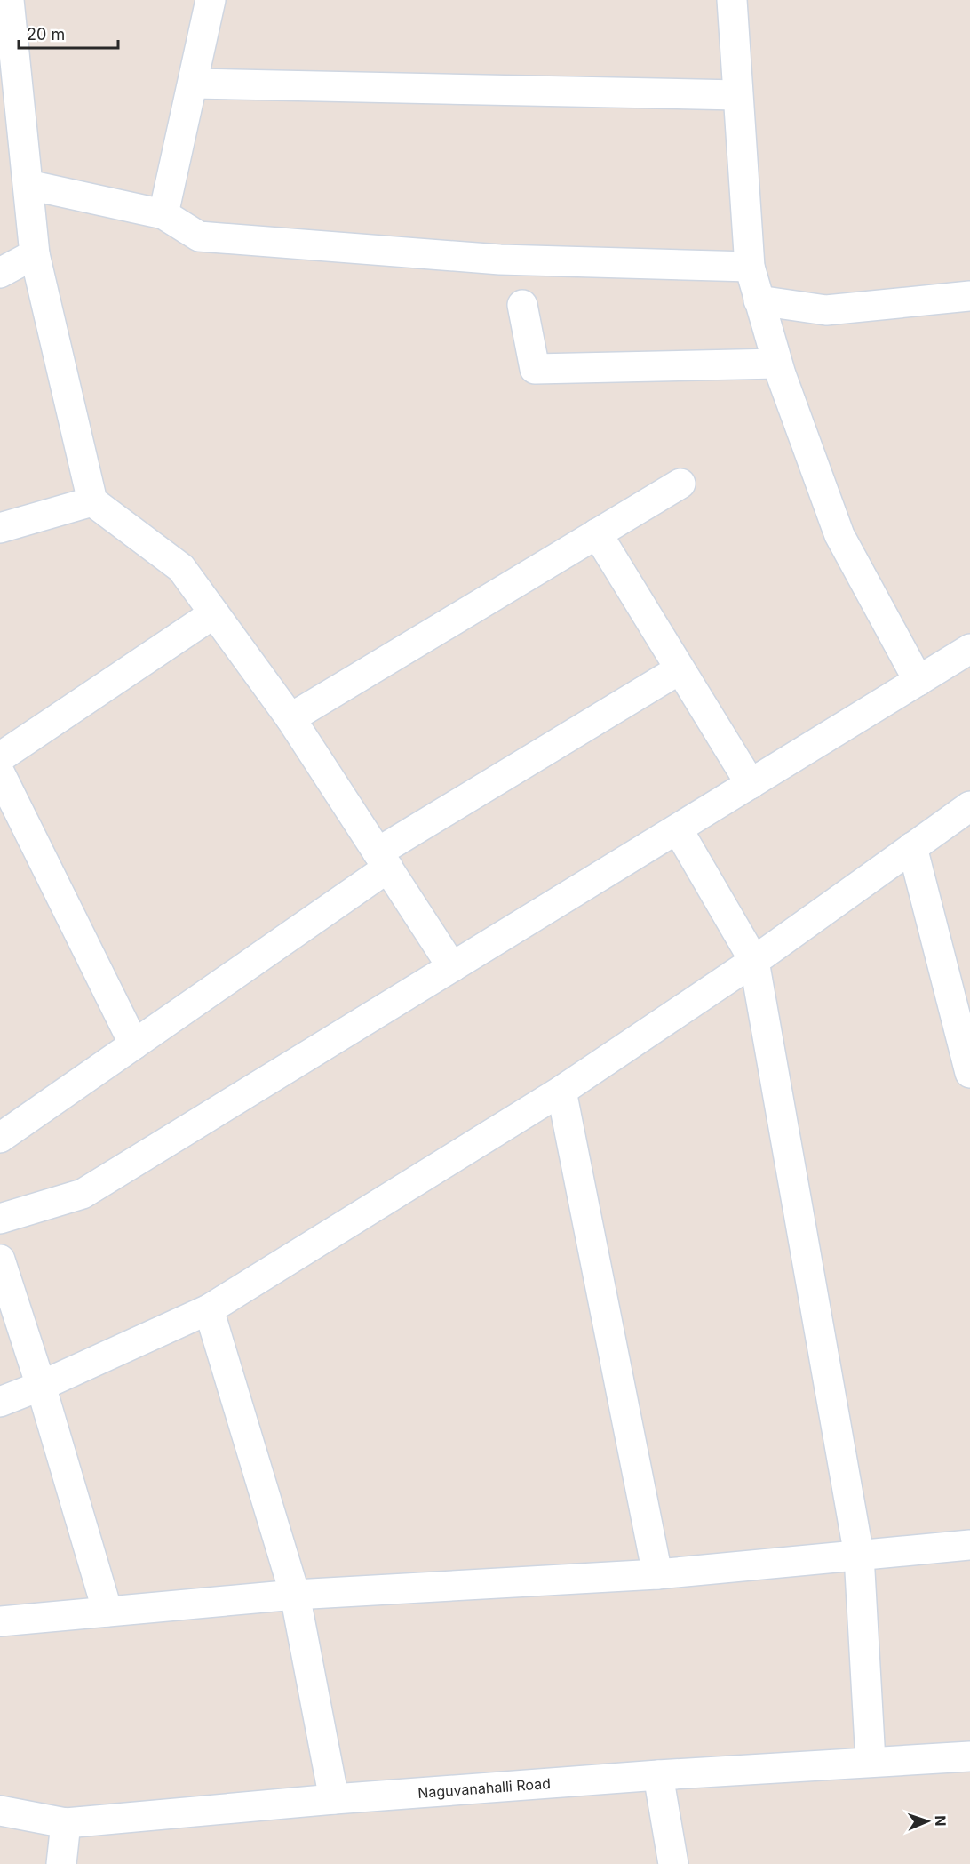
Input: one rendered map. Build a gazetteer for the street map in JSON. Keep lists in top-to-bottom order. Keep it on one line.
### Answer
{"streets":{"street":["Naguvanahalli Road"]},"scale_bar":"20 m","north":"right"}
